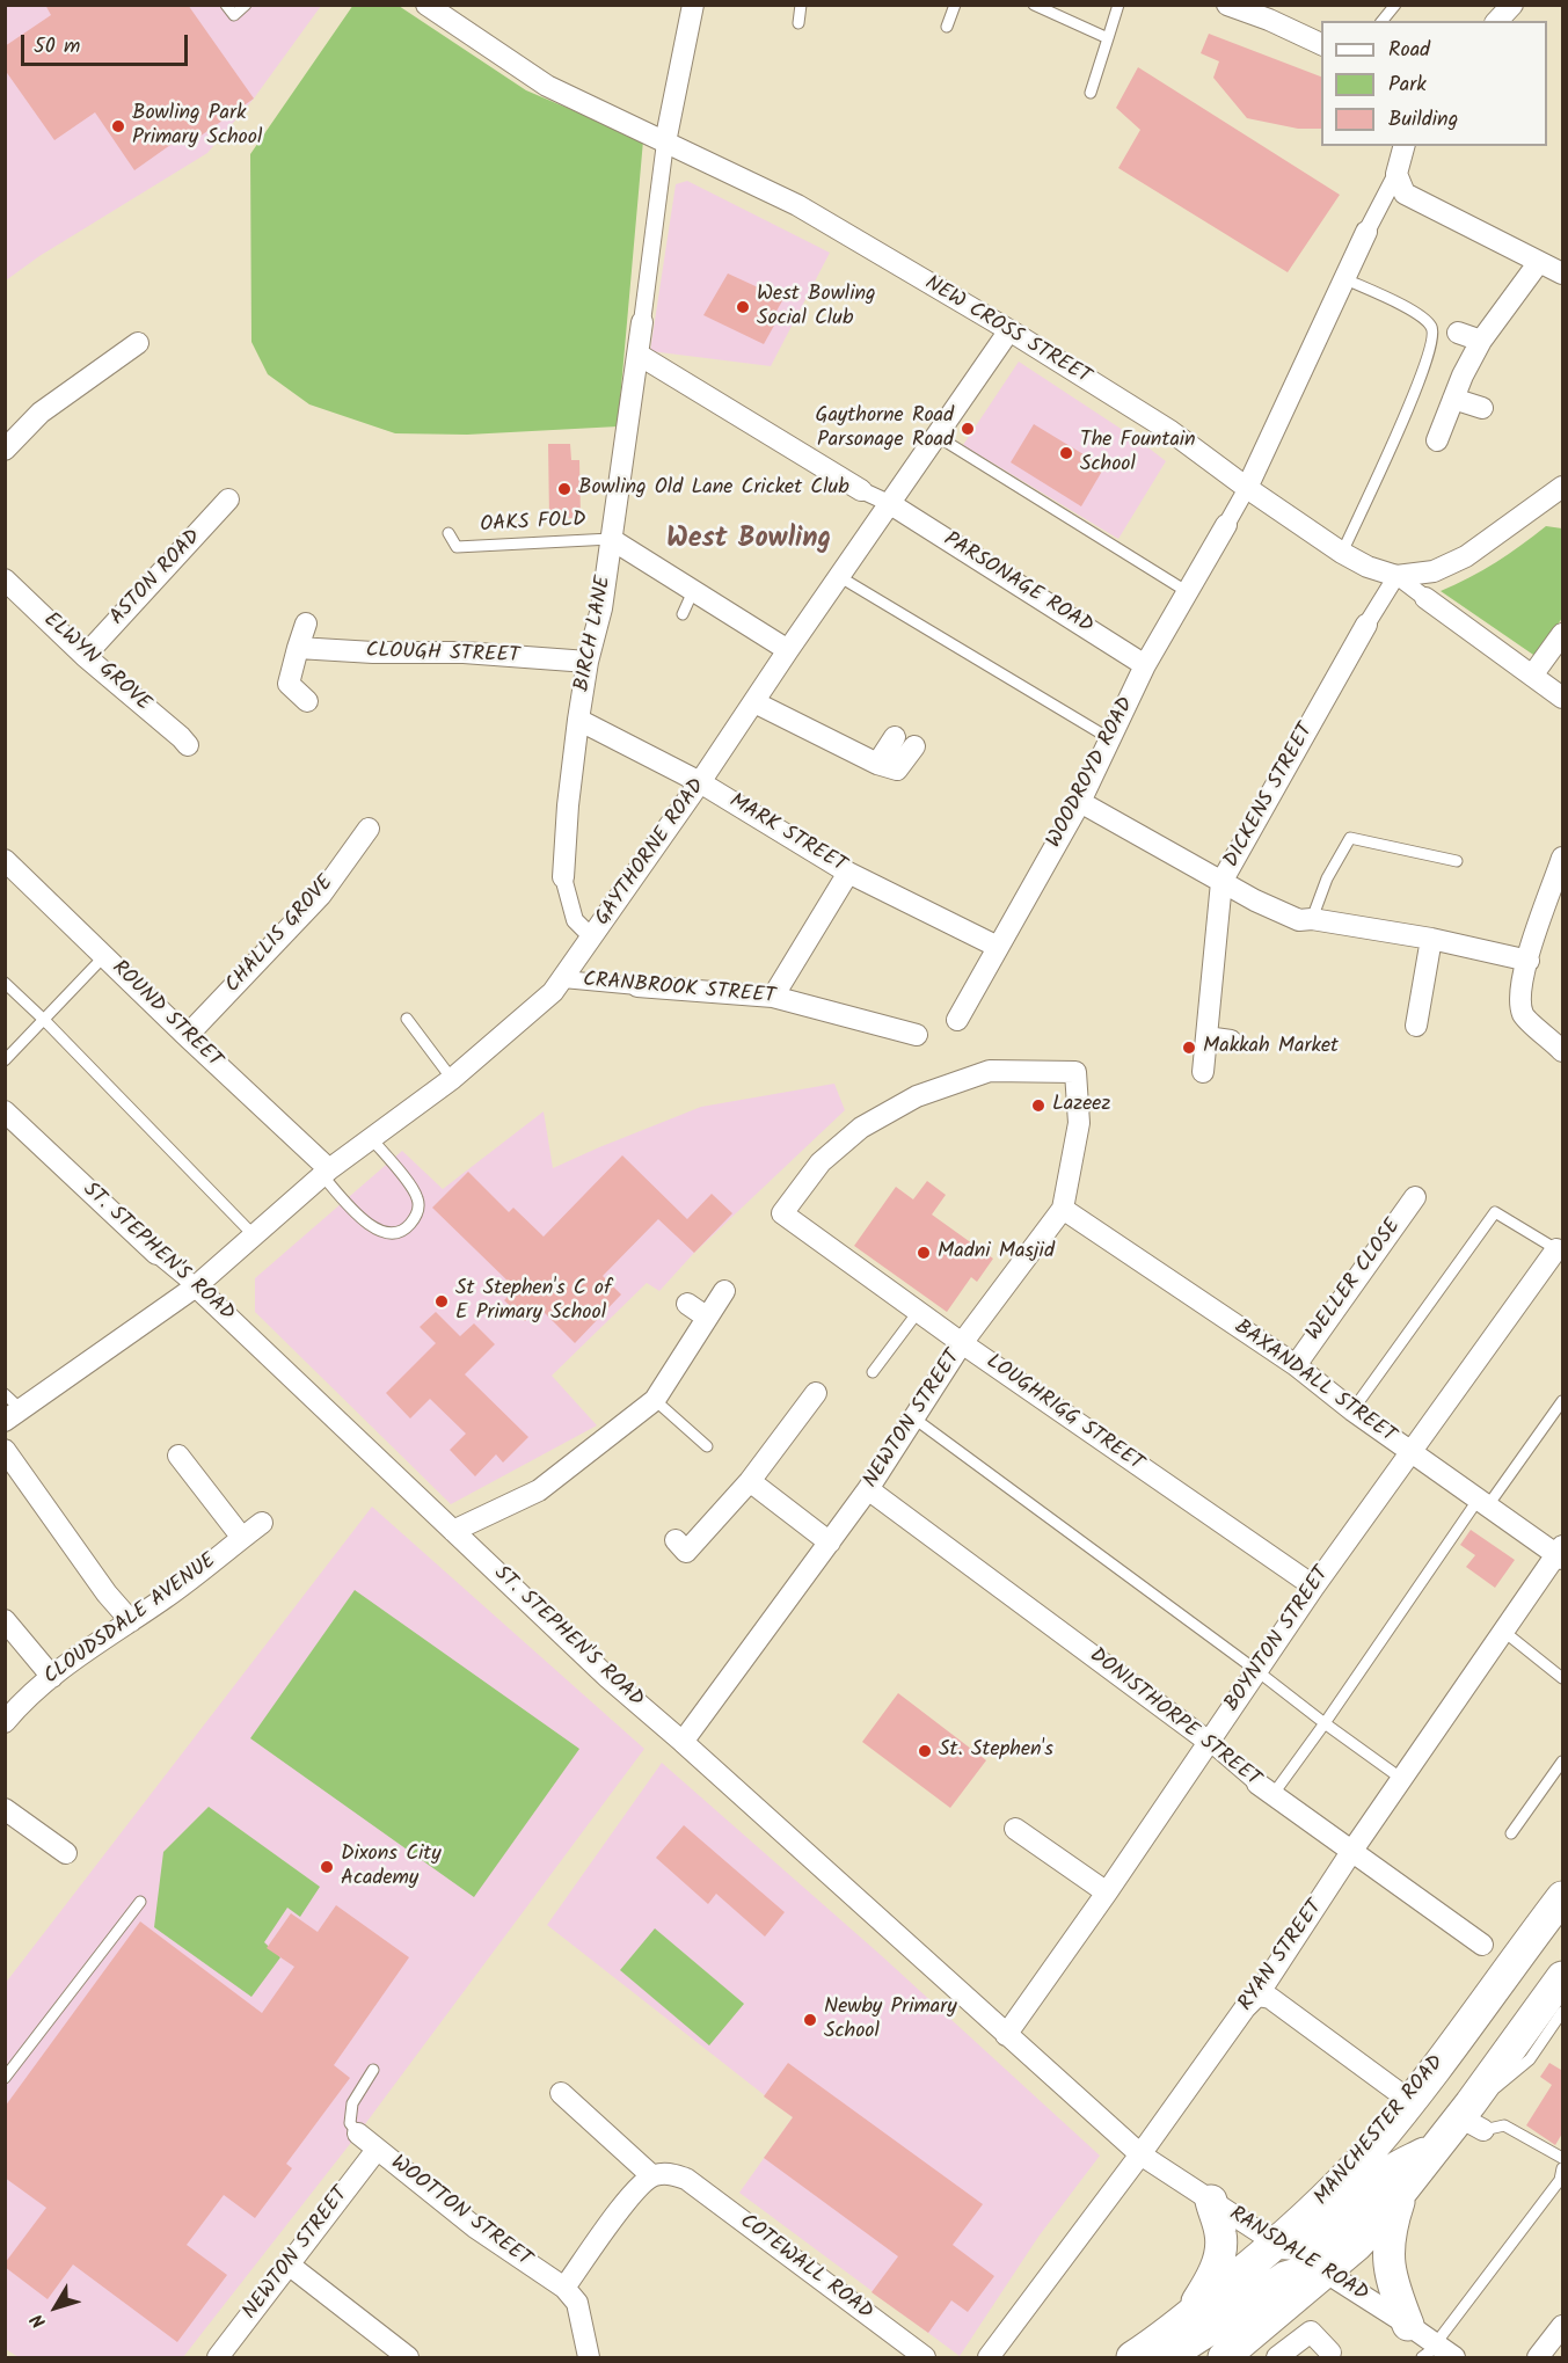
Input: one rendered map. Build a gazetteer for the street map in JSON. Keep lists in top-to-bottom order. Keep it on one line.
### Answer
{"streets":{"main road":["MANCHESTER ROAD"],"street":["NEW CROSS STREET","ASTON ROAD","PARSONAGE ROAD","BIRCH LANE","CLOUGH STREET","ELWYN GROVE","WOODROYD ROAD","DICKENS STREET","MARK STREET","GAYTHORNE ROAD","CHALLIS GROVE","CRANBROOK STREET","ROUND STREET","ST. STEPHEN'S ROAD","WELLER CLOSE","BAXANDALL STREET","LOUGHRIGG STREET","NEWTON STREET","CLOUDSDALE AVENUE","BOYNTON STREET","DONISTHORPE STREET","RYAN STREET","WOOTTON STREET","RANSDALE ROAD","COTEWALL ROAD"],"lane":["OAKS FOLD"]},"crossings":[["NEW CROSS STREET","DICKENS STREET"],["NEW CROSS STREET","GAYTHORNE ROAD"],["OAKS FOLD","BIRCH LANE"],["ASTON ROAD","ELWYN GROVE"],["PARSONAGE ROAD","WOODROYD ROAD"],["PARSONAGE ROAD","GAYTHORNE ROAD"],["BIRCH LANE","CLOUGH STREET"],["BIRCH LANE","MARK STREET"],["BIRCH LANE","GAYTHORNE ROAD"],["WOODROYD ROAD","MARK STREET"],["MARK STREET","GAYTHORNE ROAD"],["GAYTHORNE ROAD","CRANBROOK STREET"],["GAYTHORNE ROAD","ROUND STREET"],["GAYTHORNE ROAD","ST. STEPHEN'S ROAD"],["CHALLIS GROVE","ROUND STREET"],["ST. STEPHEN'S ROAD","NEWTON STREET"],["ST. STEPHEN'S ROAD","BOYNTON STREET"],["ST. STEPHEN'S ROAD","RYAN STREET"],["ST. STEPHEN'S ROAD","RANSDALE ROAD"],["WELLER CLOSE","BAXANDALL STREET"],["BAXANDALL STREET","NEWTON STREET"],["BAXANDALL STREET","BOYNTON STREET"],["BAXANDALL STREET","RYAN STREET"],["LOUGHRIGG STREET","NEWTON STREET"],["LOUGHRIGG STREET","BOYNTON STREET"],["NEWTON STREET","DONISTHORPE STREET"],["NEWTON STREET","WOOTTON STREET"],["BOYNTON STREET","DONISTHORPE STREET"],["DONISTHORPE STREET","RYAN STREET"],["RYAN STREET","RANSDALE ROAD"],["MANCHESTER ROAD","RANSDALE ROAD"]],"districts":["West Bowling"],"places":["Bowling Park Primary School","West Bowling Social Club","Gaythorne Road Parsonage Road","The Fountain School","Bowling Old Lane Cricket Club","Makkah Market","Lazeez","Madni Masjid","St Stephen's C of E Primary School","St. Stephen's","Dixons City Academy","Newby Primary School"],"legend":["Road","Park","Building"],"scale_bar":"50 m","north":"bottom left"}
